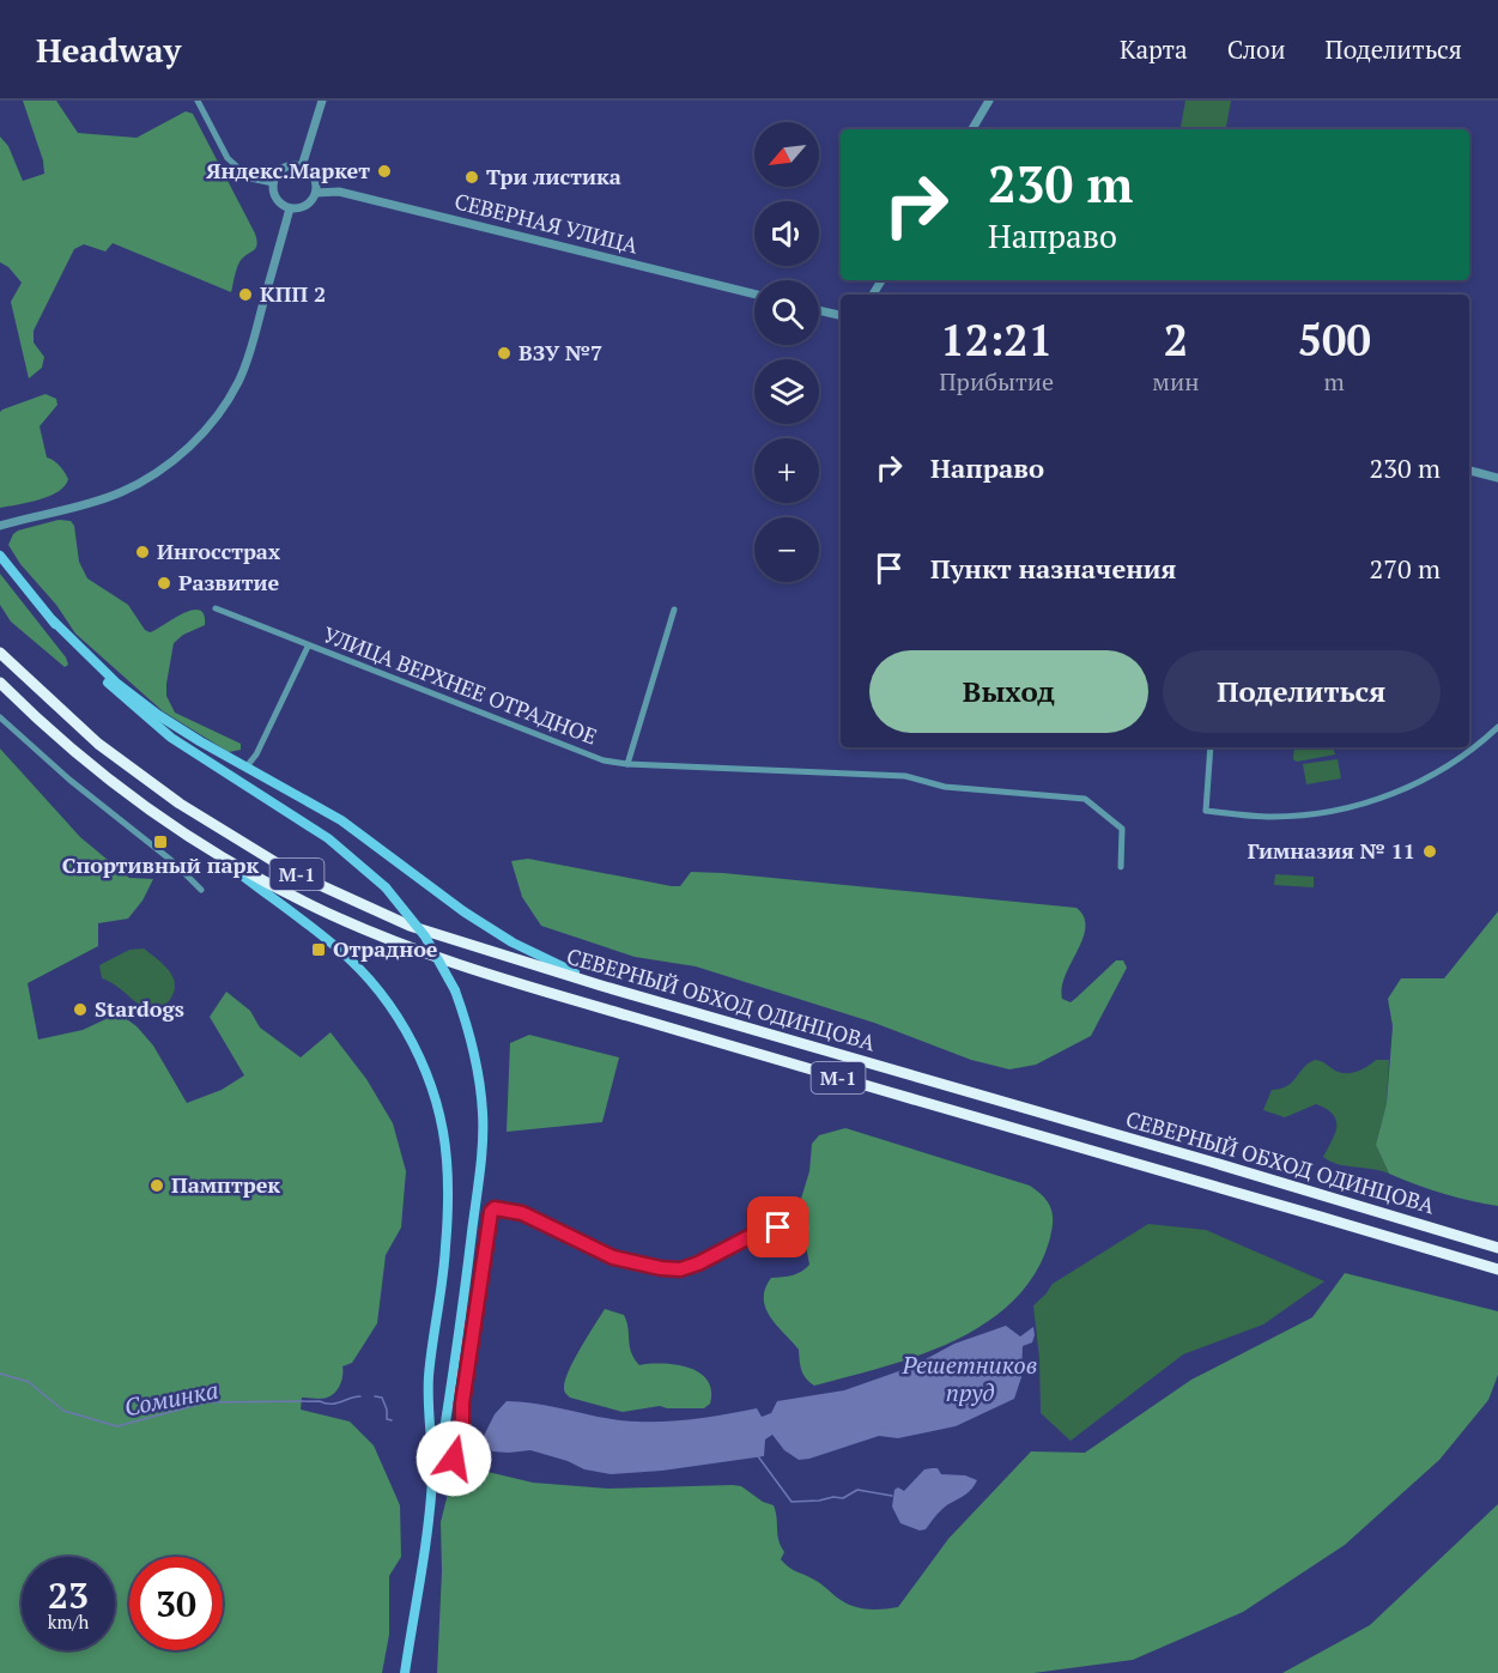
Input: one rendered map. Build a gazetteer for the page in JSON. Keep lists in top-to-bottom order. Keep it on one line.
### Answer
{"streets":{"highway":["М-1","СЕВЕРНЫЙ ОБХОД ОДИНЦОВА"],"street":["СЕВЕРНАЯ УЛИЦА","УЛИЦА ВЕРХНЕЕ ОТРАДНОЕ"]},"water":["Решетников пруд","Соминка"],"places":{"other":["Яндекс.Маркет","Три листика","КПП 2","ВЗУ №7","Ингосстрах","Развитие","Гимназия № 11","Stardogs","Памптрек"],"transit":["Спортивный парк","Отрадное"]},"north":"bottom left","page":{"header":"Headway","nav":["Карта","Слои","Поделиться"],"map_buttons":["+","−"],"turn":["230 m","Направо"],"eta":["12:21","Прибытие","2","мин","500","m"],"list":[{"name":"Направо","value":"230 m"},{"name":"Пункт назначения","value":"270 m"}],"buttons":["Выход","Поделиться"],"speed":"23 km/h","limit":"30"}}
